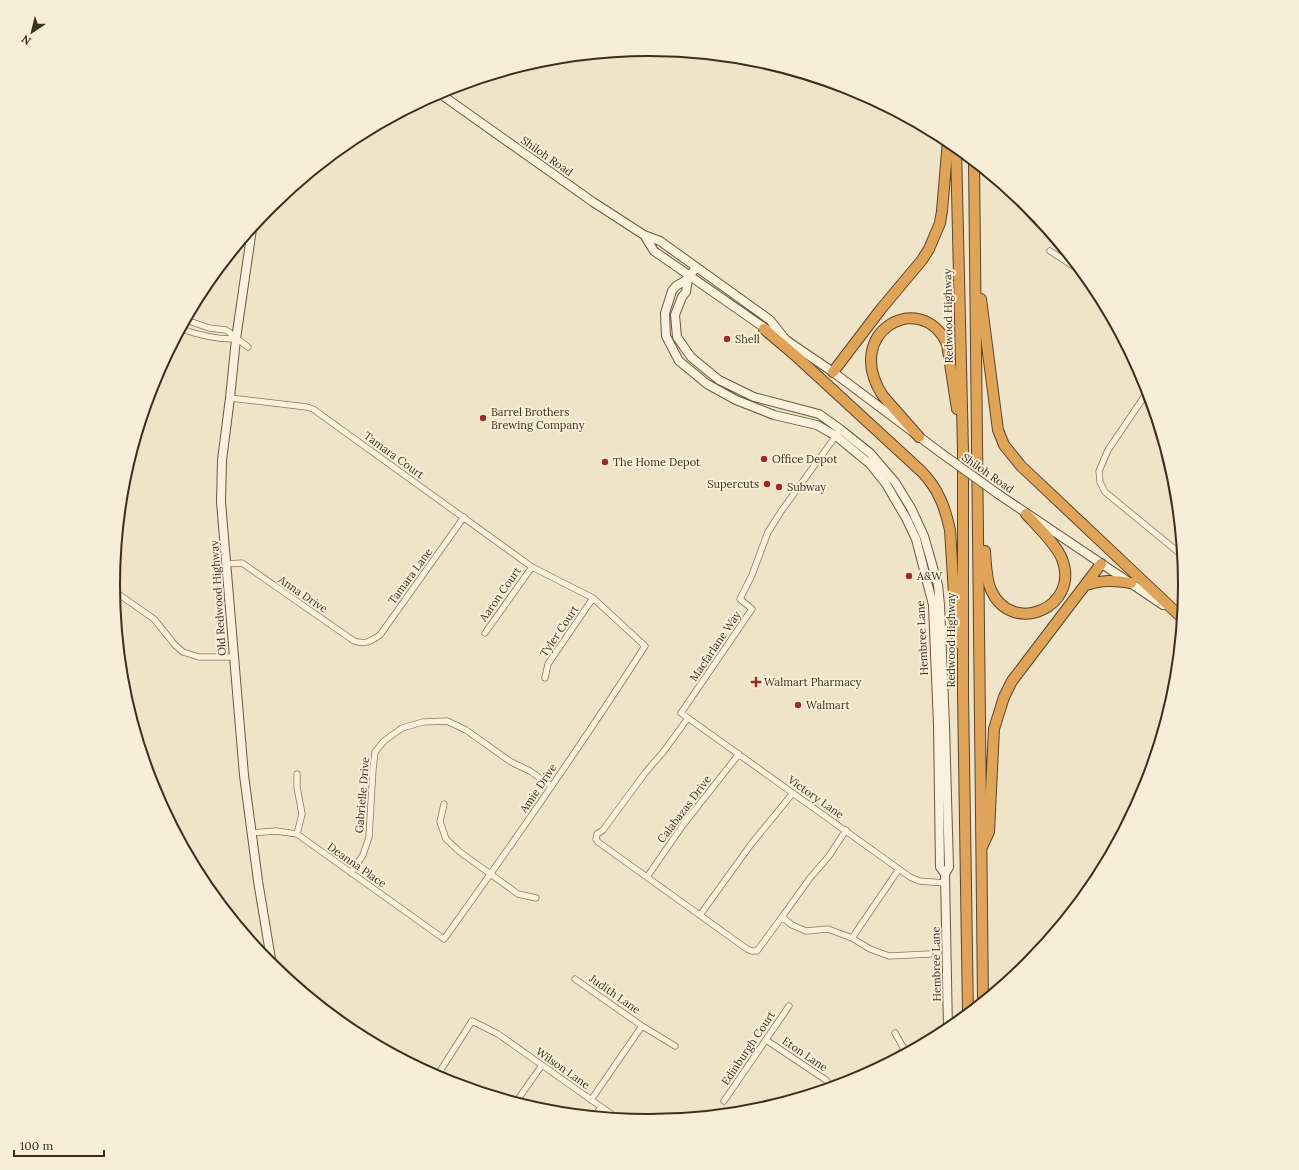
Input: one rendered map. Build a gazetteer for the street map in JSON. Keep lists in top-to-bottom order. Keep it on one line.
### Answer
{"streets":{"highway":["Redwood Highway"],"main road":["Shiloh Road","Old Redwood Highway","Hembree Lane"],"street":["Tamara Court","Tamara Lane","Anna Drive","Aaron Court","Tyler Court","Macfarlane Way","Amie Drive","Gabrielle Drive","Victory Lane","Calabazas Drive","Deanna Place","Judith Lane","Edinburgh Court","Eton Lane","Wilson Lane"]},"crossings":[["Shiloh Road","Hembree Lane"],["Tamara Court","Tamara Lane"],["Tamara Court","Aaron Court"],["Tamara Court","Old Redwood Highway"],["Tamara Court","Tyler Court"],["Tamara Court","Amie Drive"],["Tamara Lane","Anna Drive"],["Anna Drive","Old Redwood Highway"],["Old Redwood Highway","Deanna Place"],["Hembree Lane","Macfarlane Way"],["Hembree Lane","Victory Lane"],["Macfarlane Way","Victory Lane"],["Amie Drive","Gabrielle Drive"],["Amie Drive","Deanna Place"],["Gabrielle Drive","Deanna Place"],["Victory Lane","Calabazas Drive"],["Edinburgh Court","Eton Lane"]],"places":{"other":["Shell","Barrel Brothers Brewing Company","Office Depot","The Home Depot","Supercuts","Subway","A&W","Walmart"],"health":["Walmart Pharmacy"]},"scale_bar":"100 m","north":"bottom left"}
